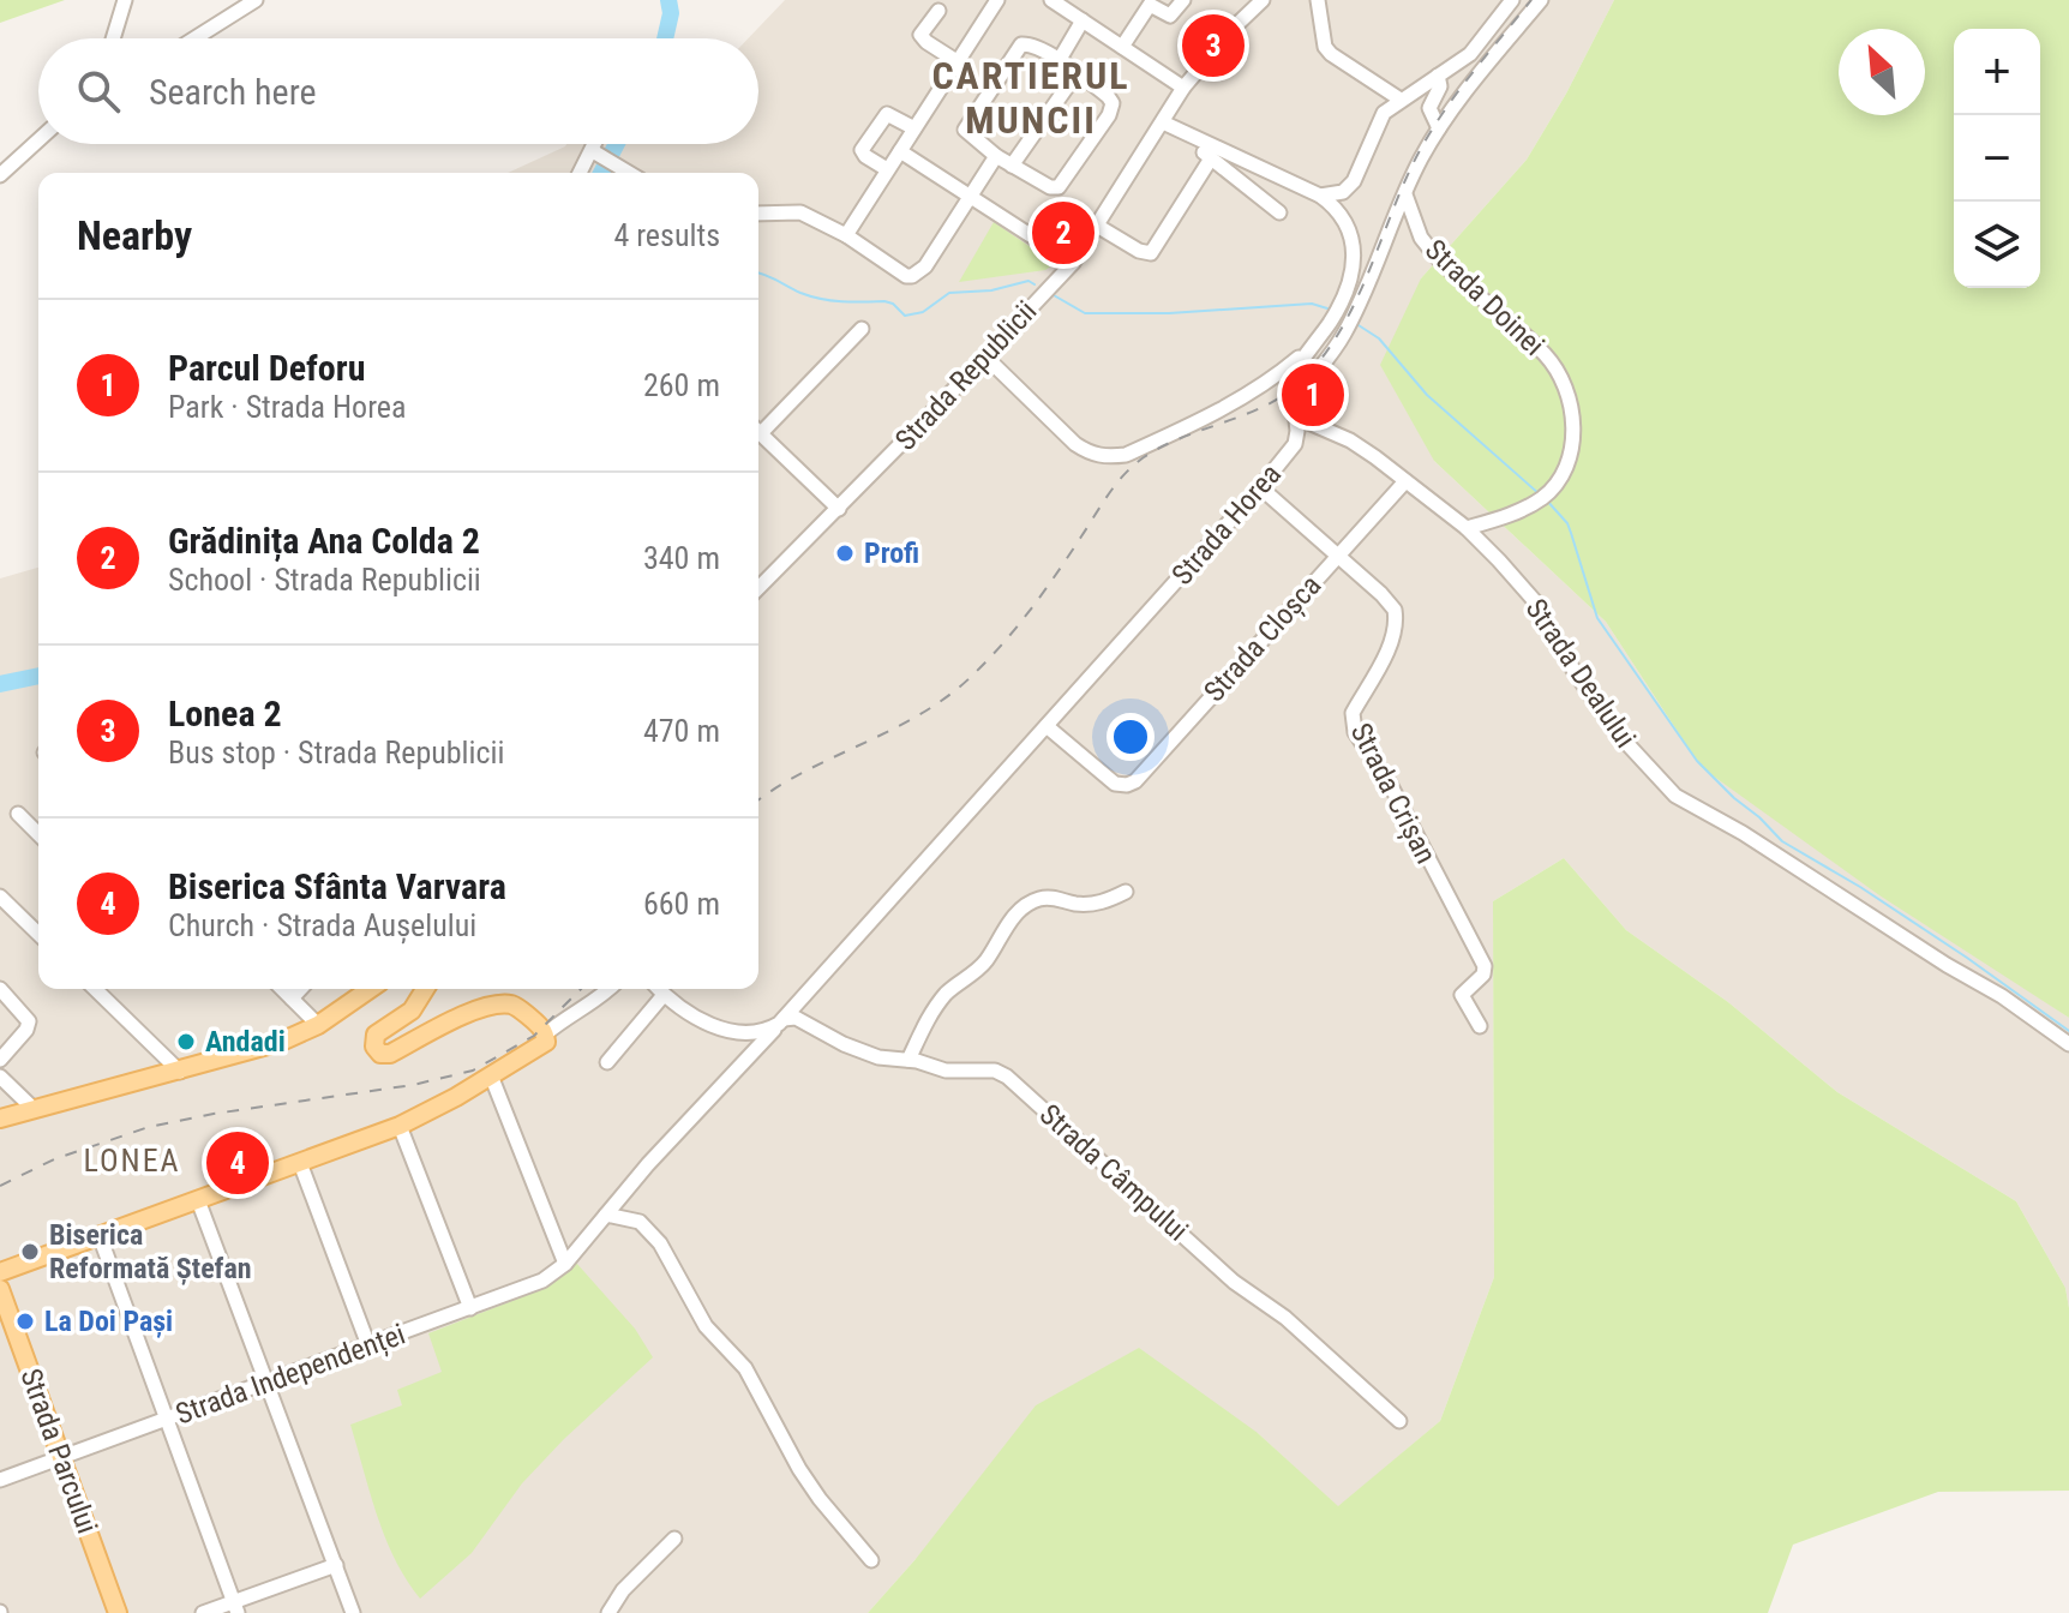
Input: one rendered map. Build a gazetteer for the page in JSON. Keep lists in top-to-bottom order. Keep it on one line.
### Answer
{"streets":{"main road":["Strada Parcului"],"street":["Strada Doinei","Strada Republicii","Strada Horea","Strada Cloșca","Strada Dealului","Strada Crișan","Strada Câmpului","Strada Independenței"]},"crossings":[["Strada Doinei","Strada Dealului"],["Strada Horea","Strada Cloșca"],["Strada Horea","Strada Dealului"],["Strada Horea","Strada Crișan"],["Strada Horea","Strada Câmpului"],["Strada Horea","Strada Independenței"],["Strada Cloșca","Strada Dealului"],["Strada Cloșca","Strada Crișan"],["Strada Câmpului","Strada Independenței"],["Strada Independenței","Strada Parcului"]],"districts":["CARTIERUL MUNCII","LONEA"],"places":["Profi","Andadi","Biserica Reformată Ștefan","La Doi Pași"],"north":"top left","page":{"pins":["3","2","1","4"],"map_buttons":["+","−"],"search":"Search here","heading":["Nearby","4 results"],"list":[{"mark":"1","name":"Parcul Deforu","note":"Park · Strada Horea","value":"260 m"},{"mark":"2","name":"Grădinița Ana Colda 2","note":"School · Strada Republicii","value":"340 m"},{"mark":"3","name":"Lonea 2","note":"Bus stop · Strada Republicii","value":"470 m"},{"mark":"4","name":"Biserica Sfânta Varvara","note":"Church · Strada Aușelului","value":"660 m"}]}}
